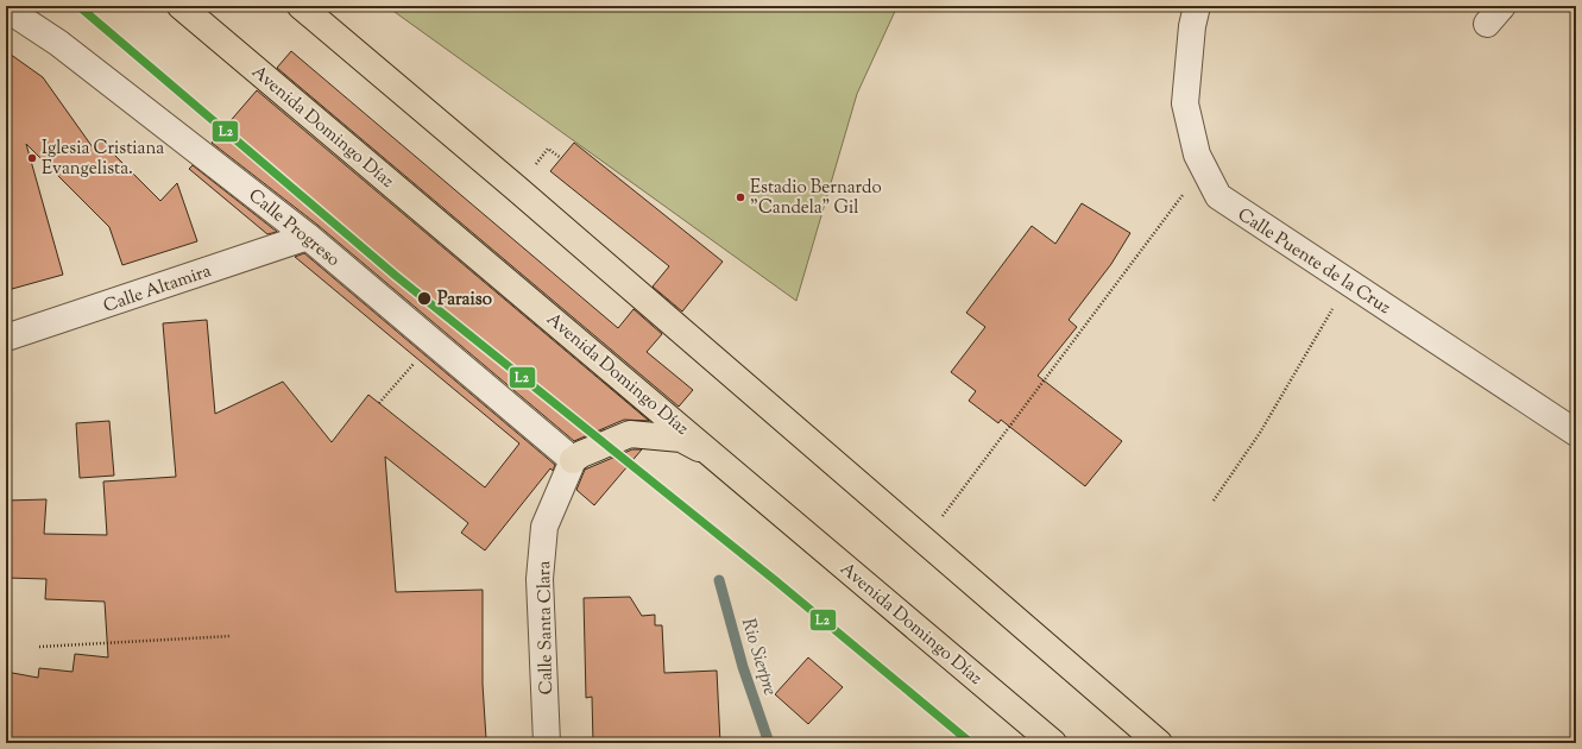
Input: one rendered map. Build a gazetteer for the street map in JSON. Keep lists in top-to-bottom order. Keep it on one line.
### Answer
{"streets":{"main road":["Avenida Domingo Díaz"],"street":["Calle Progreso","Calle Puente de la Cruz","Calle Altamira","Calle Santa Clara"]},"crossings":[["Calle Progreso","Calle Altamira"],["Calle Progreso","Calle Santa Clara"]],"water":["Rio Sierpre"],"places":["Iglesia Cristiana Evangelista.","Estadio Bernardo \"Candela\" Gil","Paraiso"],"lines":["transit line L2"]}
